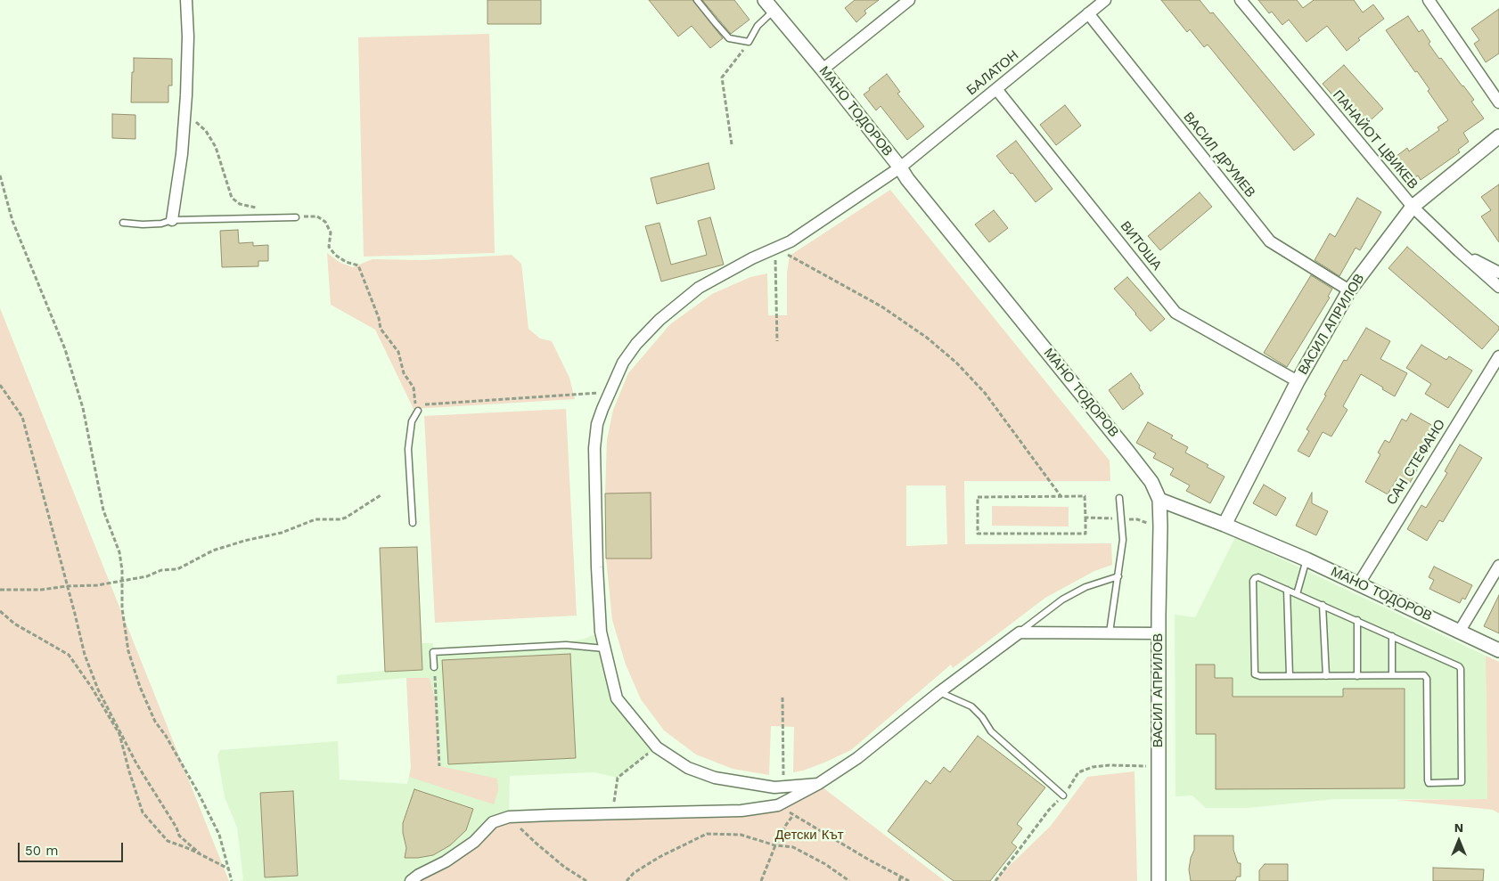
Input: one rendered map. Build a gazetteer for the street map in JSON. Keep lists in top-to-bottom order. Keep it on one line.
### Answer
{"streets":{"street":["БАЛАТОН","МАНО ТОДОРОВ","ПАНАЙОТ ЦВИКЕВ","ВАСИЛ ДРУМЕВ","ВИТОША","ВАСИЛ АПРИЛОВ","САН СТЕФАНО"]},"crossings":[["БАЛАТОН","МАНО ТОДОРОВ"],["БАЛАТОН","ВАСИЛ ДРУМЕВ"],["БАЛАТОН","ВИТОША"],["МАНО ТОДОРОВ","ВАСИЛ АПРИЛОВ"],["МАНО ТОДОРОВ","САН СТЕФАНО"],["ПАНАЙОТ ЦВИКЕВ","ВАСИЛ АПРИЛОВ"],["ВАСИЛ ДРУМЕВ","ВАСИЛ АПРИЛОВ"],["ВИТОША","ВАСИЛ АПРИЛОВ"]],"parks":["Детски Кът"],"scale_bar":"50 m","north":"top"}
